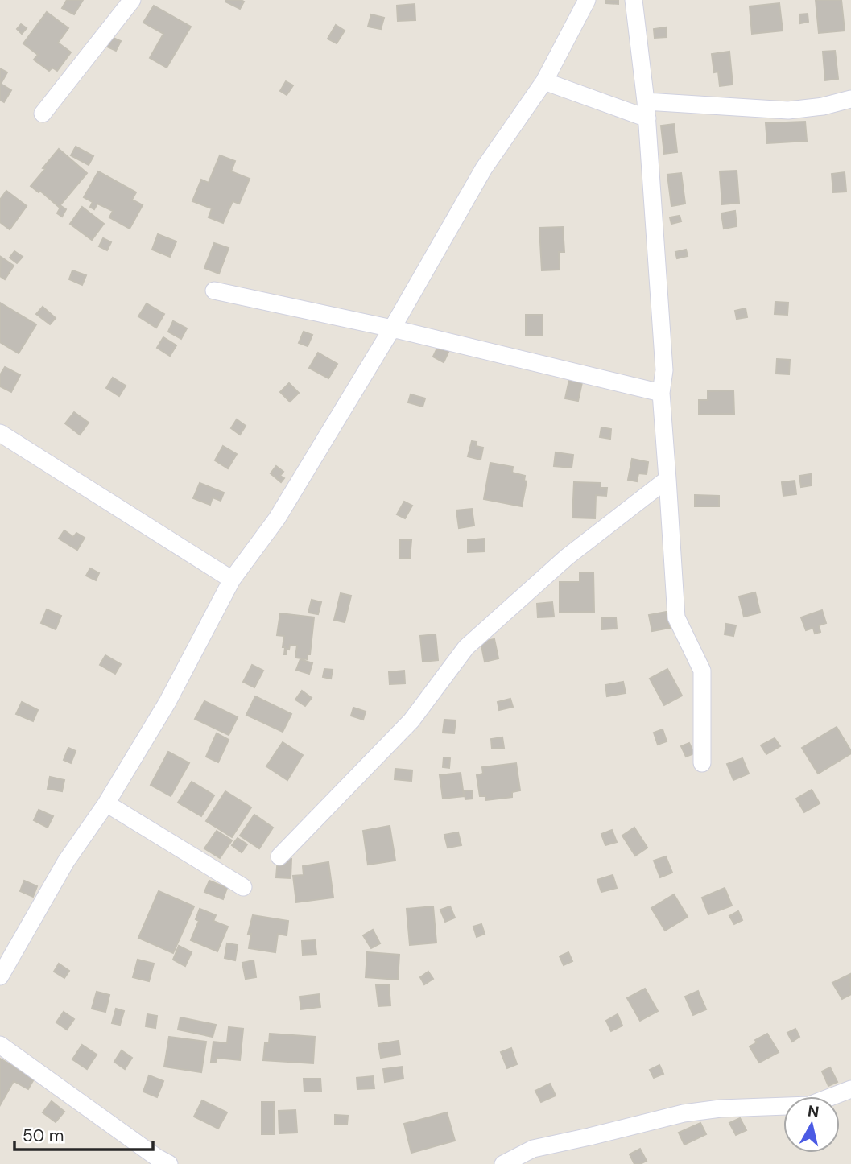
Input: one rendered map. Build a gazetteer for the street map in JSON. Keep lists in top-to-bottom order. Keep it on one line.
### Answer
{"scale_bar":"50 m","north":"top"}
